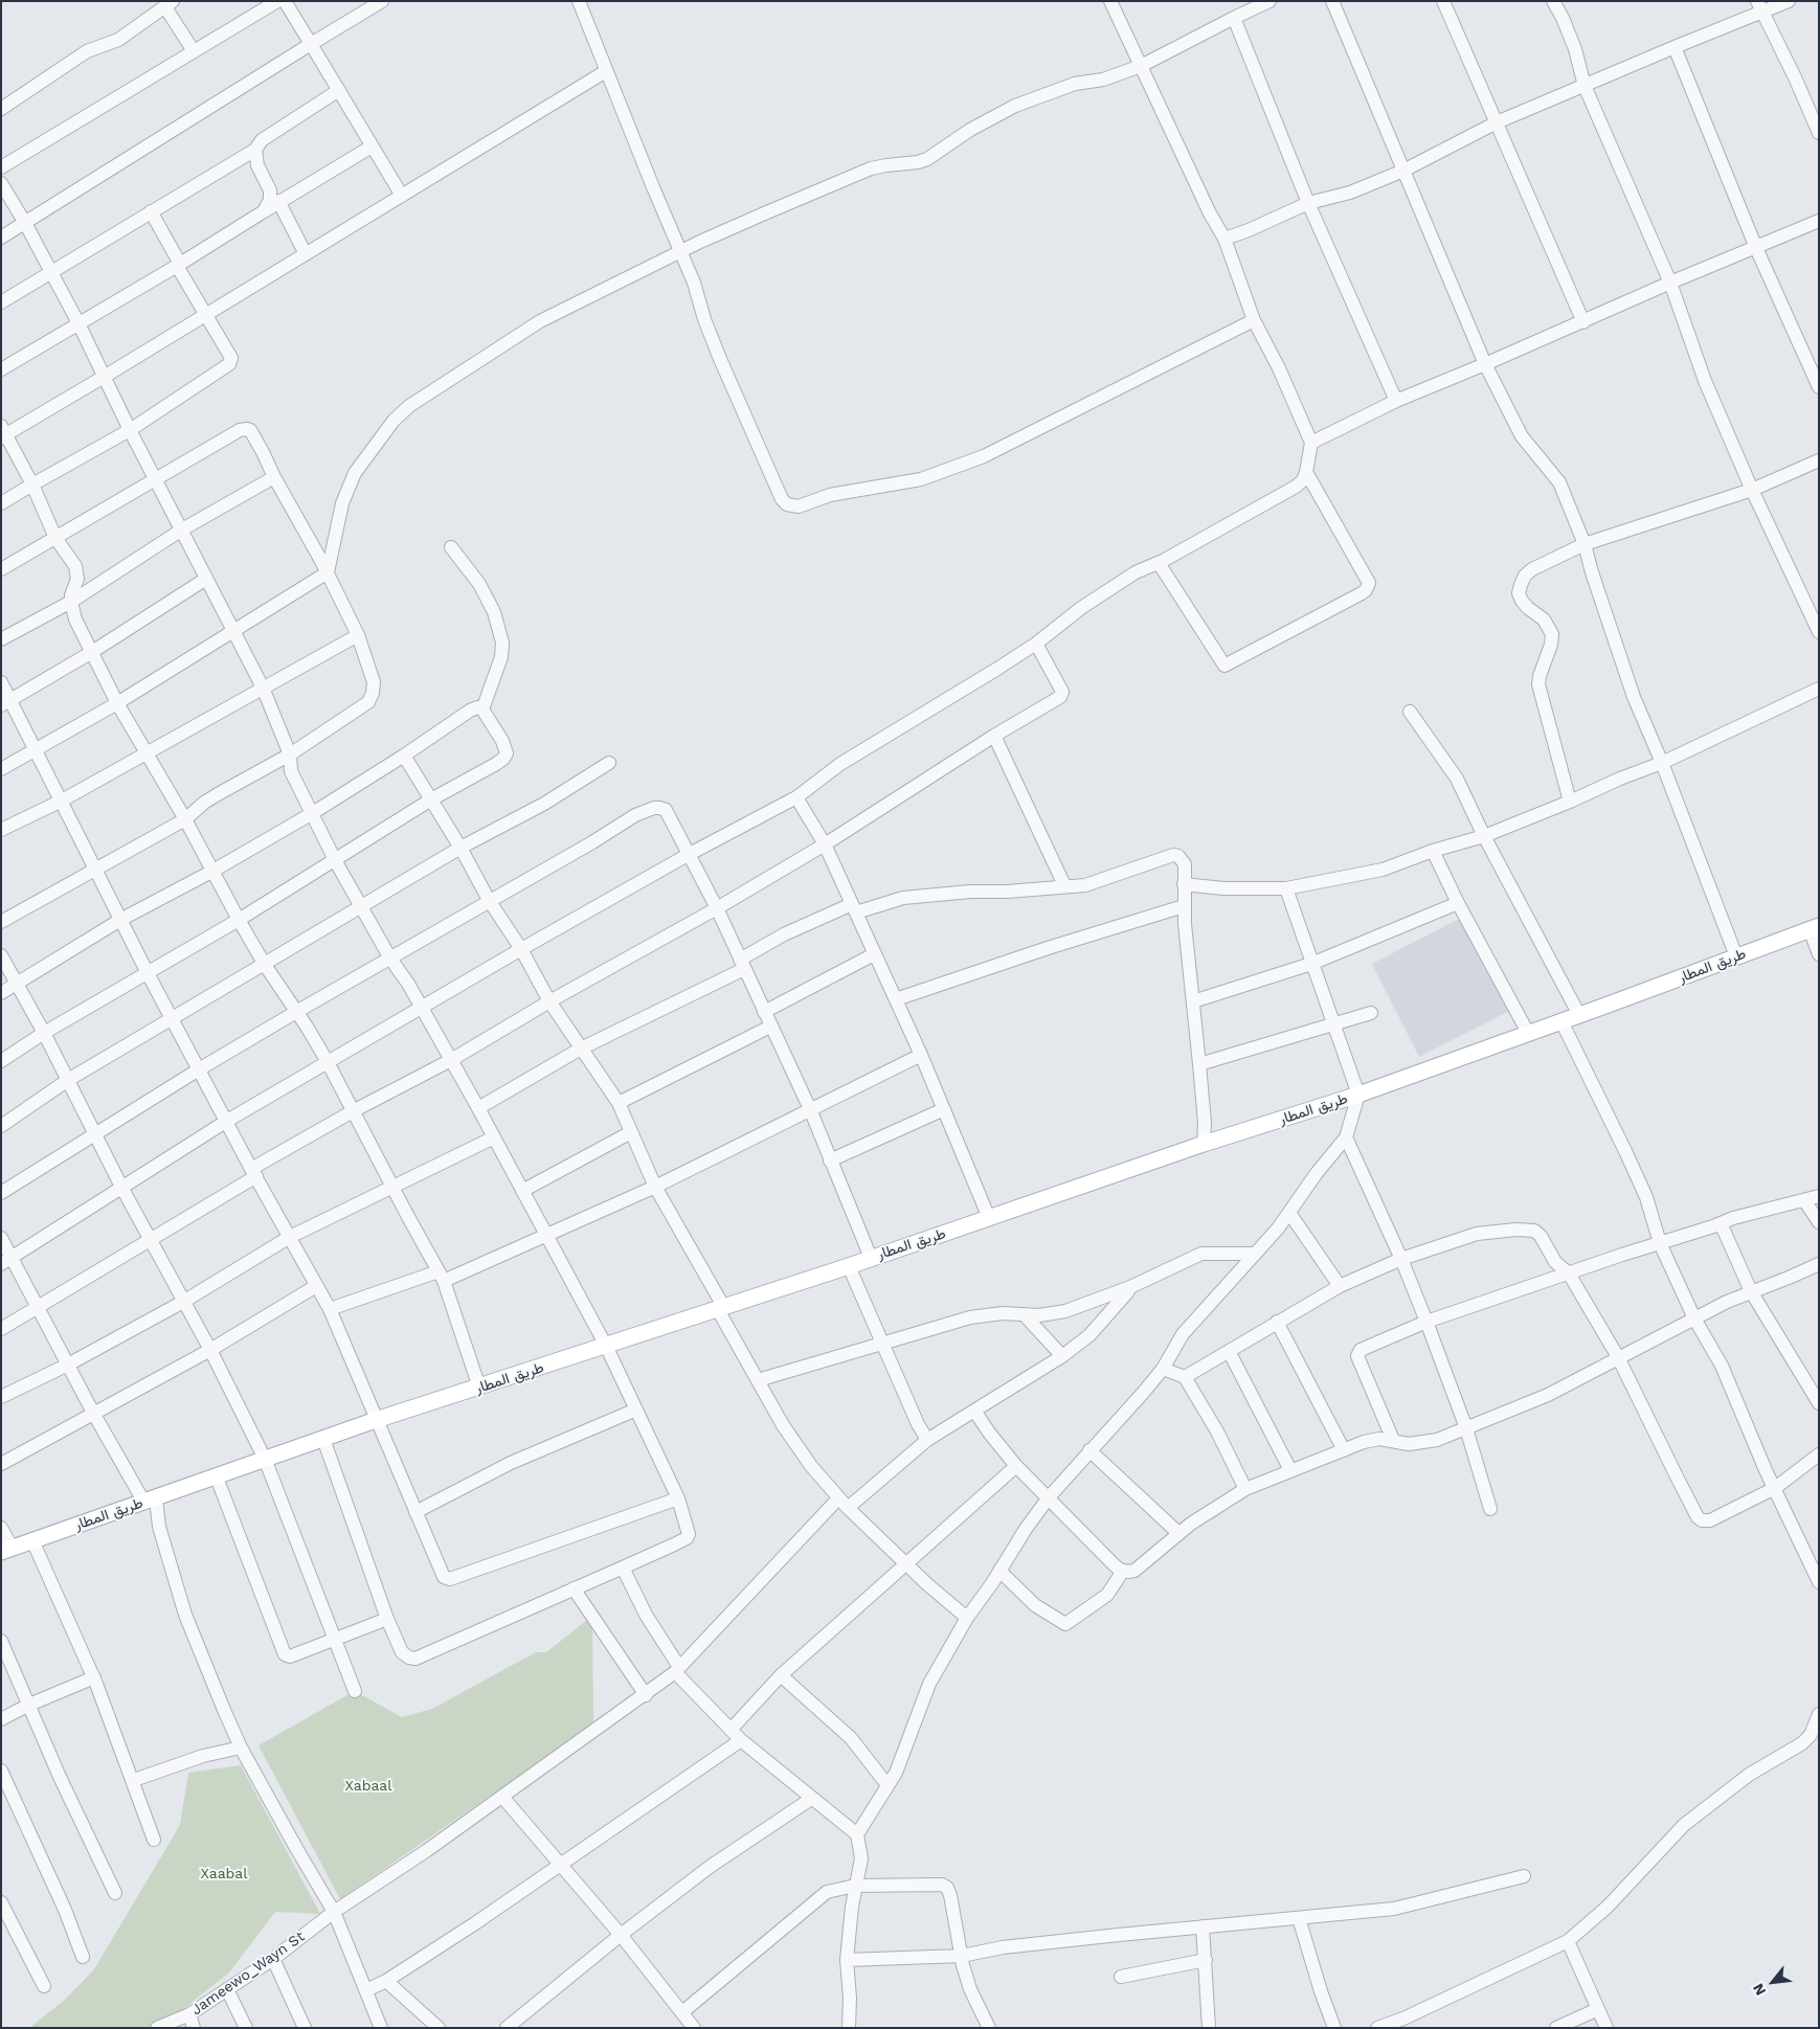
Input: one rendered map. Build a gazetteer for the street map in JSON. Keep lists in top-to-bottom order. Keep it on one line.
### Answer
{"streets":{"main road":["طريق المطار"],"street":["Jameewo_Wayn St"]},"parks":["Xabaal","Xaabal"],"north":"bottom left"}
